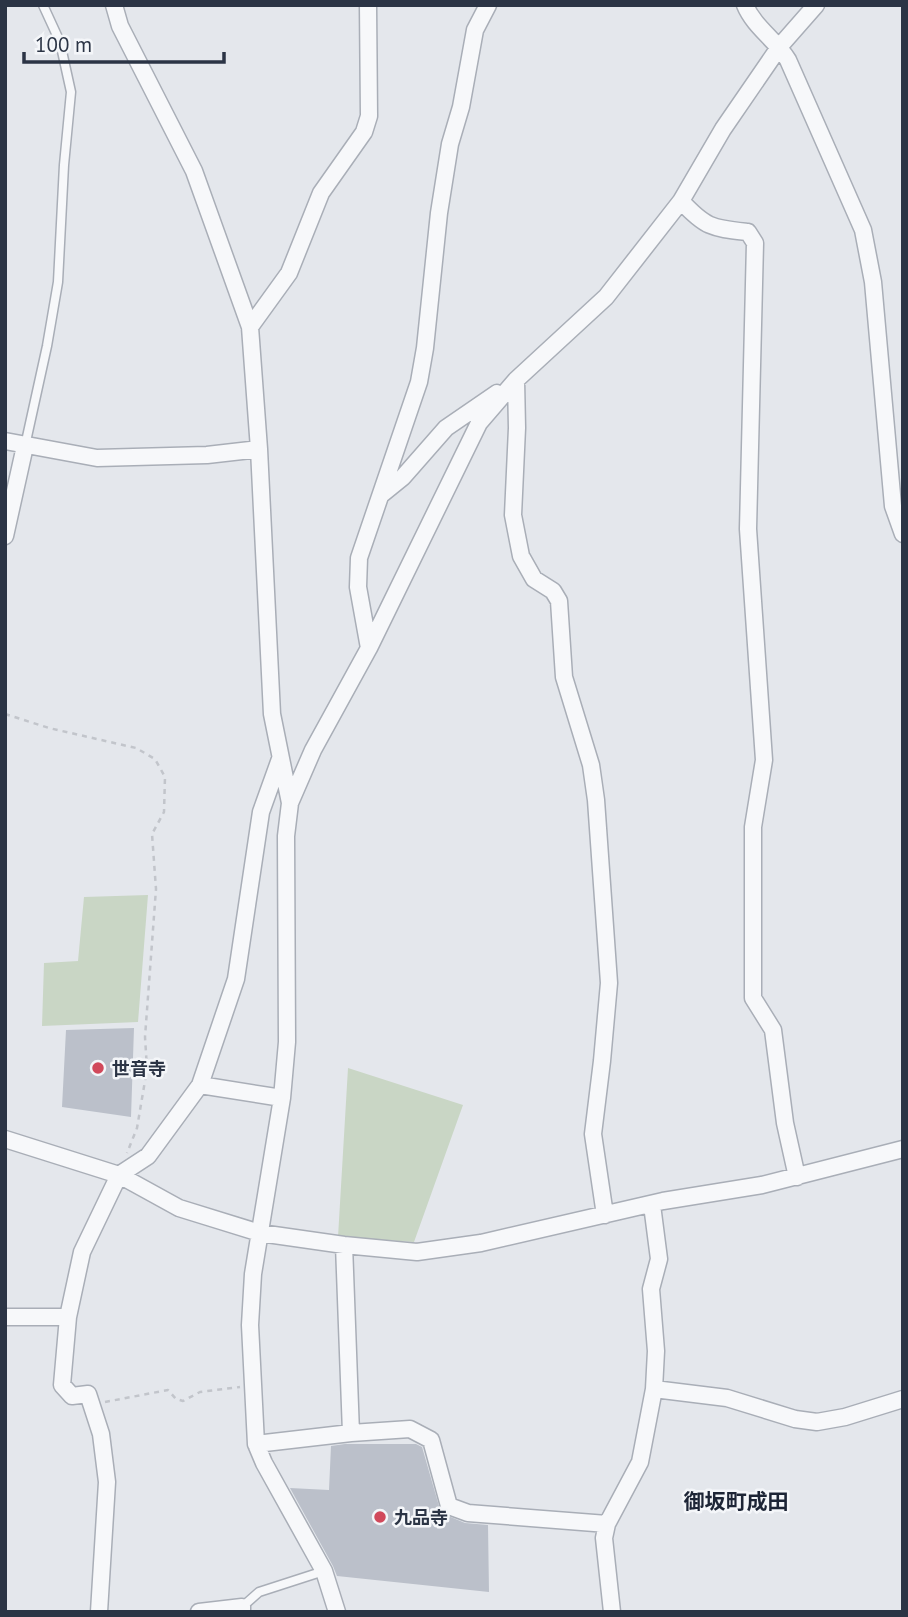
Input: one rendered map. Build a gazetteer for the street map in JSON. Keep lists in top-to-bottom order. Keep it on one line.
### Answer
{"districts":["御坂町成田"],"places":["世音寺","九品寺"],"scale_bar":"100 m"}
